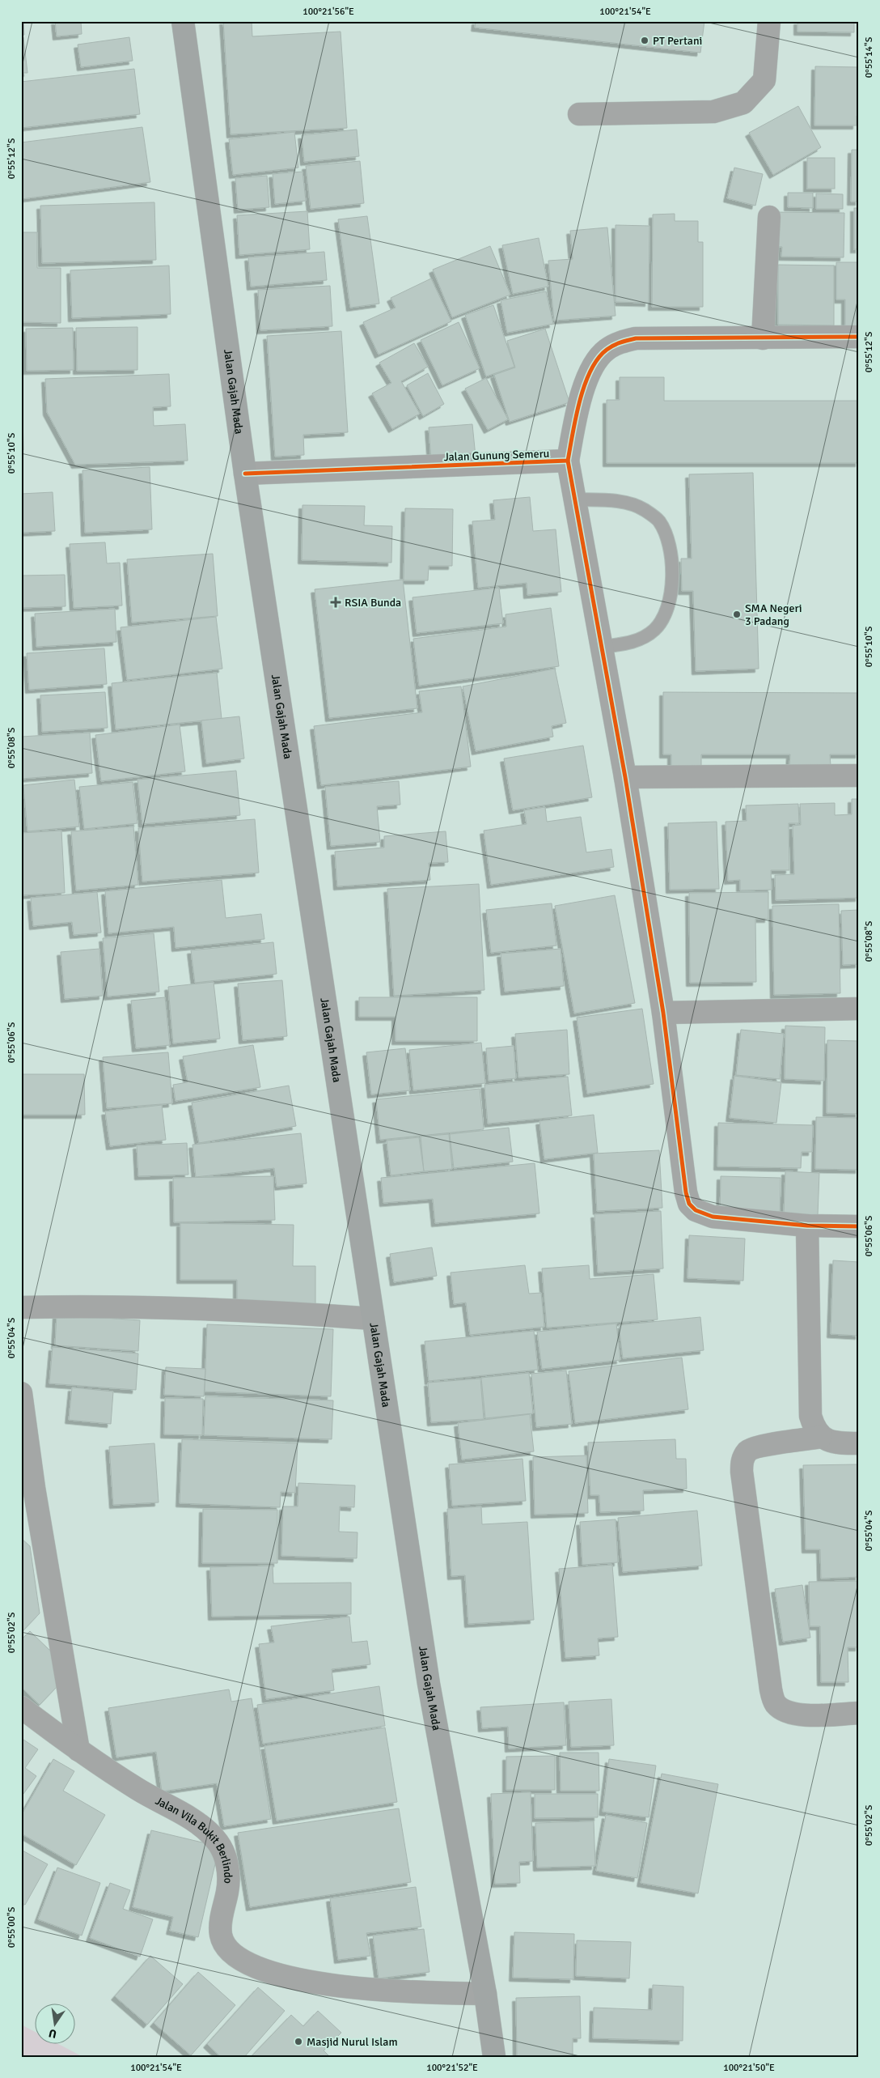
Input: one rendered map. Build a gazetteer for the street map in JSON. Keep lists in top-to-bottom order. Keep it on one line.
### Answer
{"streets":{"main road":["Jalan Gajah Mada"],"street":["Jalan Gunung Semeru","Jalan Vila Bukit Berlindo"]},"crossings":[["Jalan Gajah Mada","Jalan Gunung Semeru"],["Jalan Gajah Mada","Jalan Vila Bukit Berlindo"]],"places":{"other":["PT Pertani","SMA Negeri 3 Padang","Masjid Nurul Islam"],"health":["RSIA Bunda"]},"north":"bottom","coordinates":["100°21'56\"E","100°21'54\"E","0°55'14\"S","0°55'12\"S","0°55'10\"S","0°55'08\"S","0°55'06\"S","0°55'04\"S","0°55'02\"S","0°55'00\"S","100°21'52\"E","100°21'50\"E"]}
